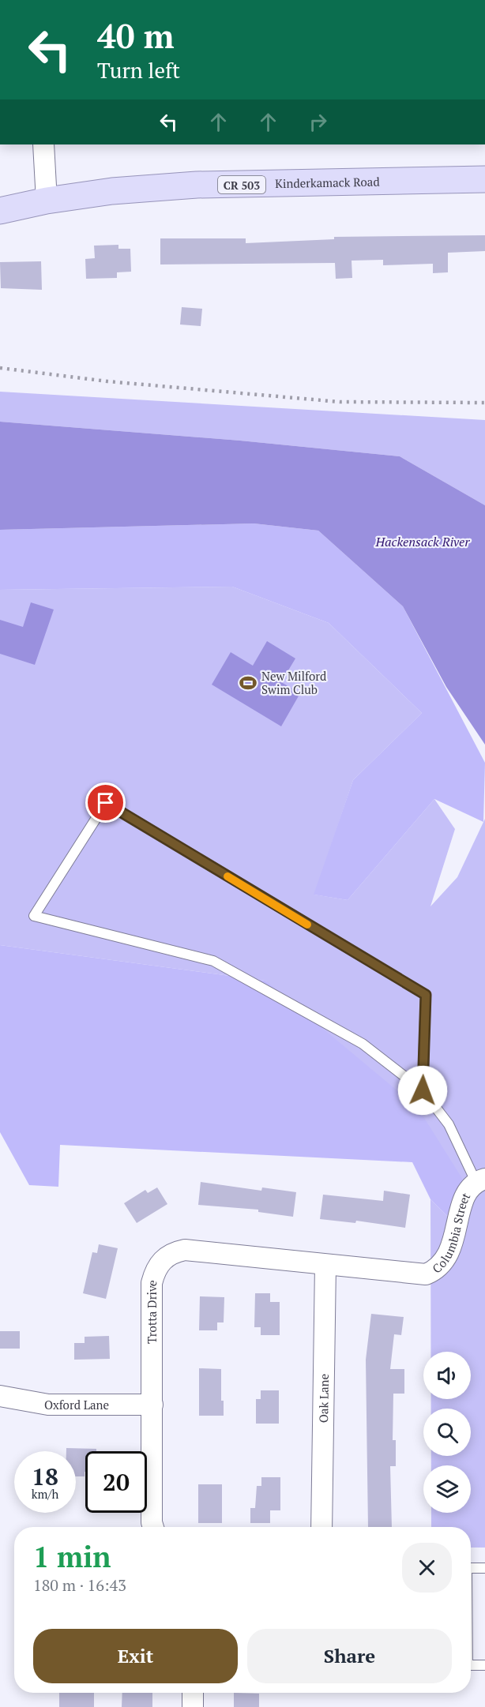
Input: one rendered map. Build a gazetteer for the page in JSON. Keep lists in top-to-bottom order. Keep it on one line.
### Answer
{"streets":{"main road":["Kinderkamack Road","CR 503"],"street":["Columbia Street","Trotta Drive","Oak Lane","Oxford Lane"]},"crossings":[["Columbia Street","Trotta Drive"],["Columbia Street","Oak Lane"],["Trotta Drive","Oak Lane"],["Trotta Drive","Oxford Lane"]],"water":["Hackensack River"],"places":{"sports":["New Milford Swim Club"]},"page":{"turn":["40 m","Turn left"],"speed":"18 km/h","limit":"20","heading":["1 min","180 m · 16:43"],"buttons":["Exit","Share"]}}
